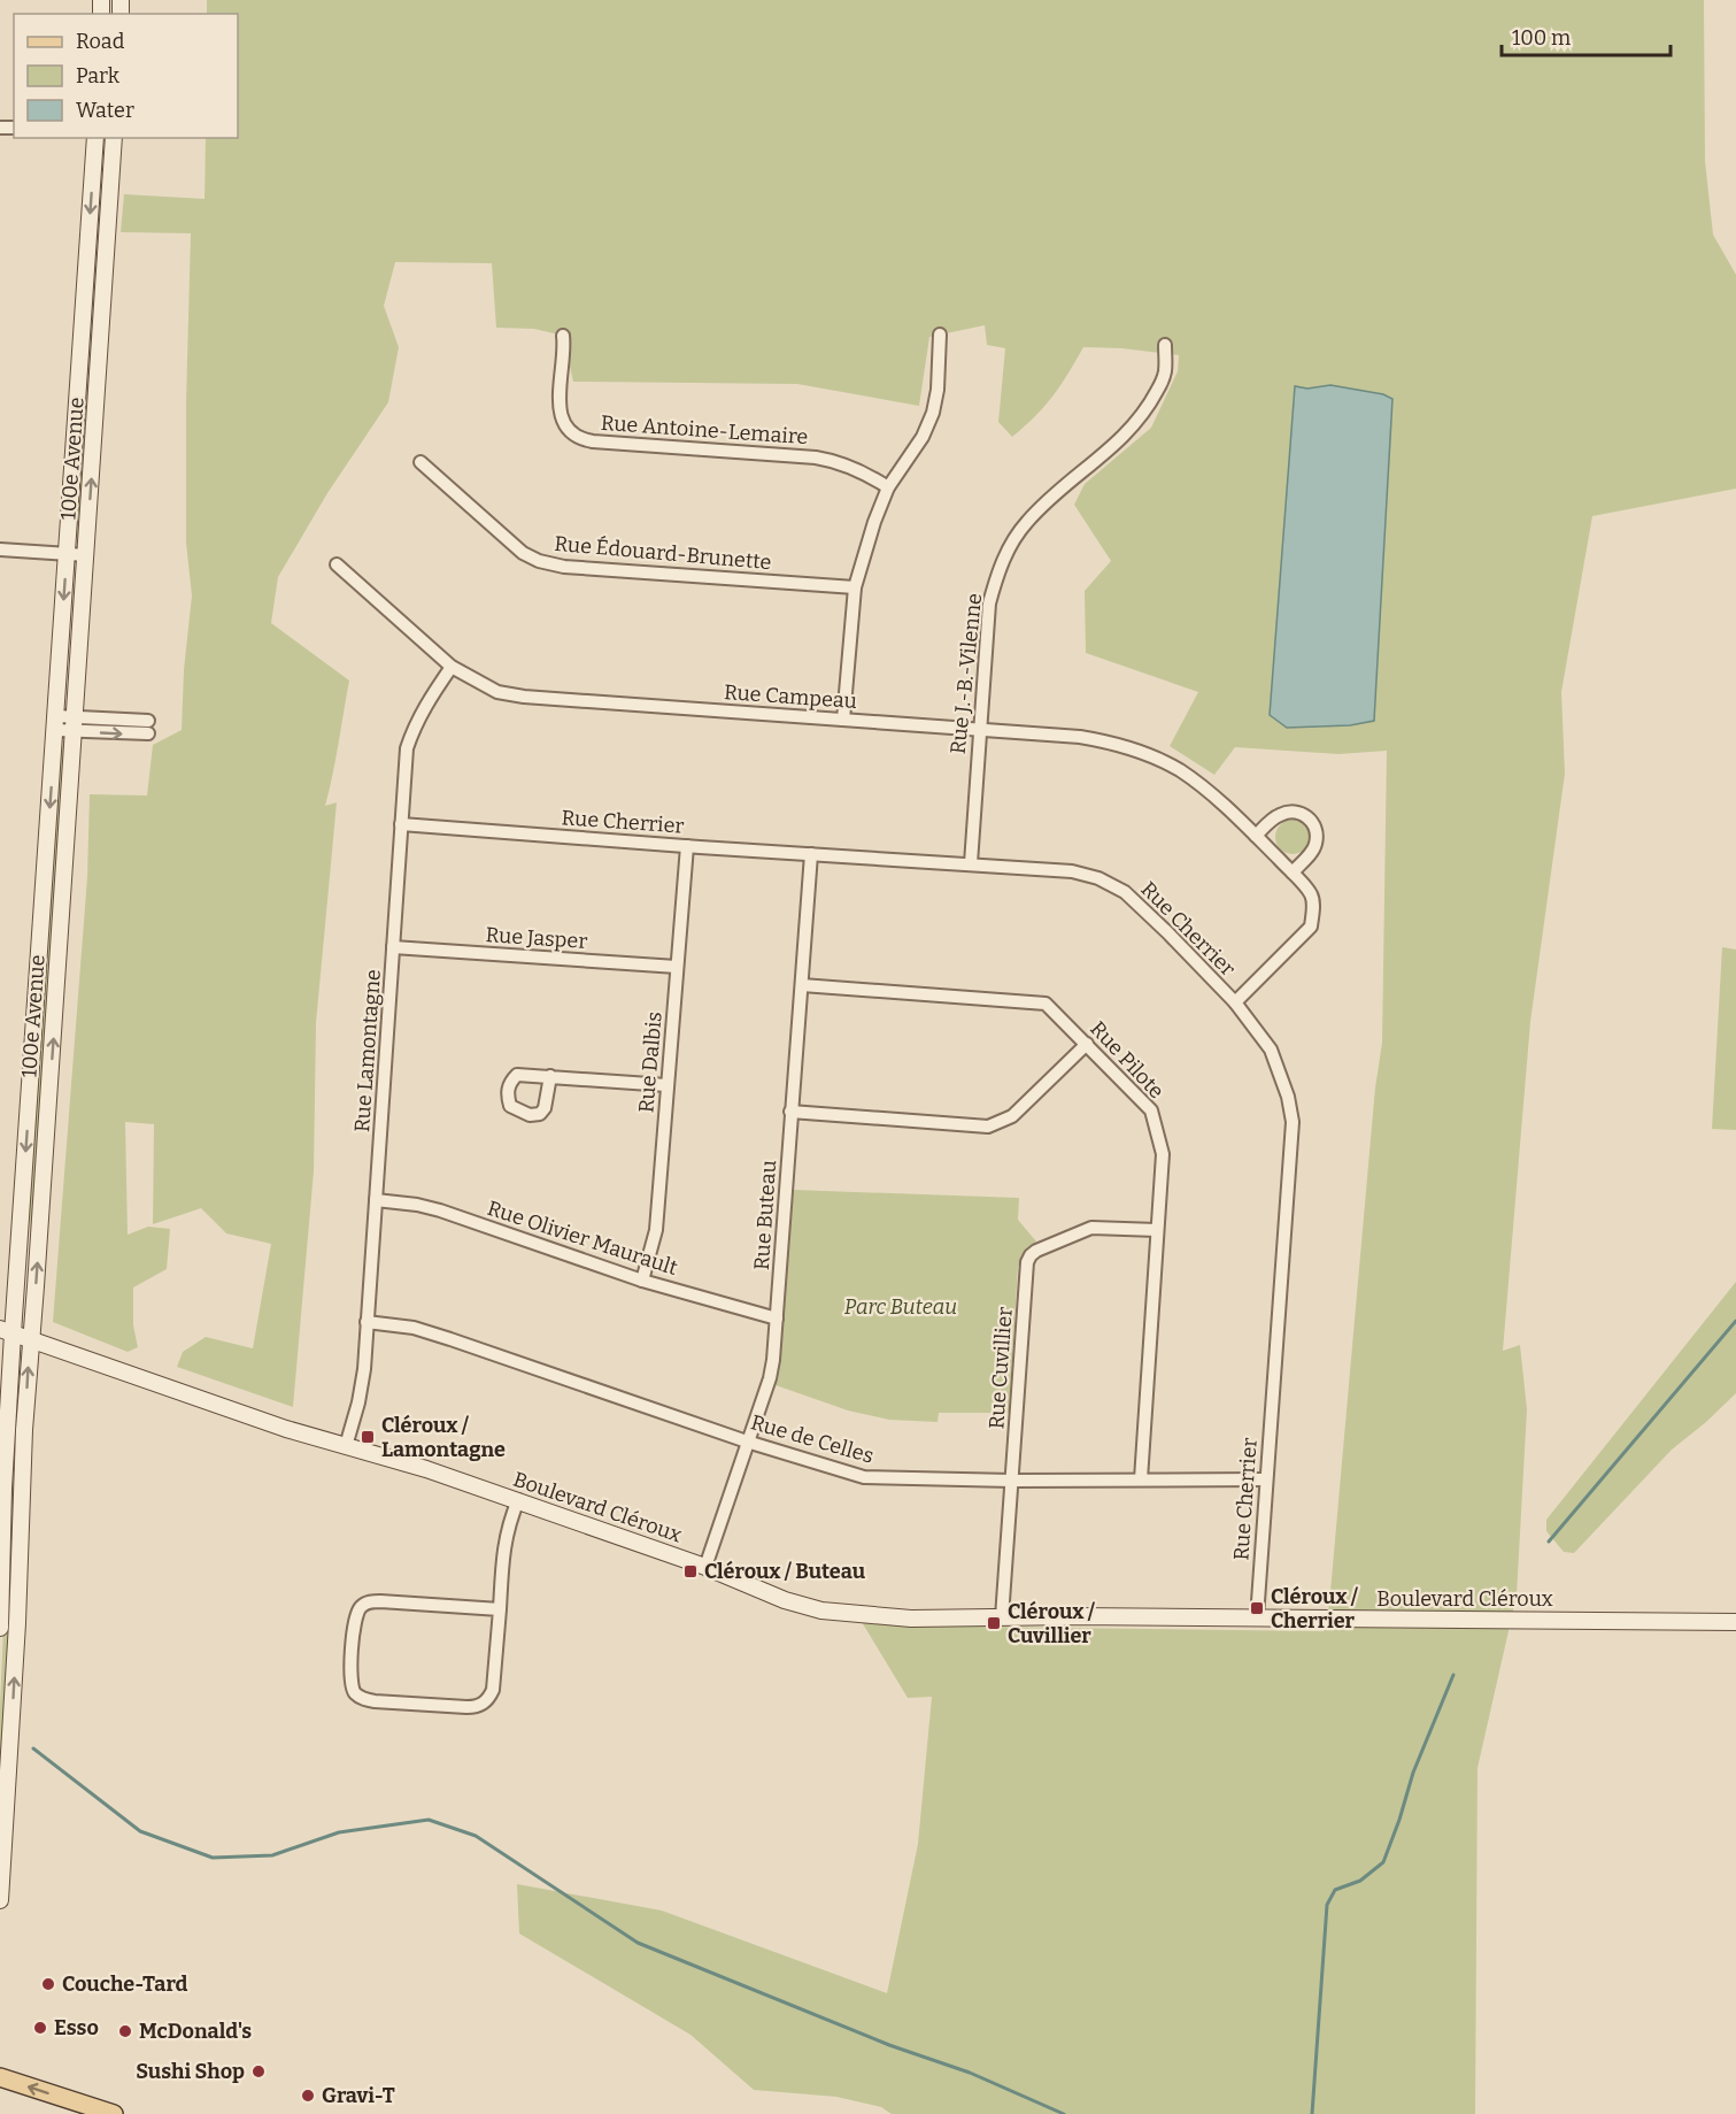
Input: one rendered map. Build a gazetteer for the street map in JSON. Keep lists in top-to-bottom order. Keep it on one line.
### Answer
{"streets":{"street":["Rue Antoine-Lemaire","100e Avenue","Rue Édouard-Brunette","Rue J.-B.-Vilenne","Rue Campeau","Rue Cherrier","Rue Jasper","Rue Lamontagne","Rue Pilote","Rue Dalbis","Rue Buteau","Rue Olivier Maurault","Rue Cuvillier","Rue de Celles","Boulevard Cléroux"]},"crossings":[["100e Avenue","Boulevard Cléroux"],["Rue J.-B.-Vilenne","Rue Campeau"],["Rue J.-B.-Vilenne","Rue Cherrier"],["Rue Campeau","Rue Cherrier"],["Rue Campeau","Rue Lamontagne"],["Rue Cherrier","Rue Lamontagne"],["Rue Cherrier","Rue Dalbis"],["Rue Cherrier","Rue Buteau"],["Rue Cherrier","Rue de Celles"],["Rue Cherrier","Boulevard Cléroux"],["Rue Jasper","Rue Lamontagne"],["Rue Jasper","Rue Dalbis"],["Rue Lamontagne","Rue Olivier Maurault"],["Rue Lamontagne","Rue de Celles"],["Rue Lamontagne","Boulevard Cléroux"],["Rue Pilote","Rue Buteau"],["Rue Pilote","Rue Cuvillier"],["Rue Pilote","Rue de Celles"],["Rue Dalbis","Rue Olivier Maurault"],["Rue Buteau","Rue Olivier Maurault"],["Rue Buteau","Rue de Celles"],["Rue Buteau","Boulevard Cléroux"],["Rue Cuvillier","Rue de Celles"],["Rue Cuvillier","Boulevard Cléroux"]],"parks":["Parc Buteau"],"places":{"transit":["Cléroux / Lamontagne","Cléroux / Buteau","Cléroux / Cherrier","Cléroux / Cuvillier"],"other":["Couche-Tard","Esso","McDonald's","Sushi Shop","Gravi-T"]},"legend":["Road","Park","Water"],"scale_bar":"100 m"}
